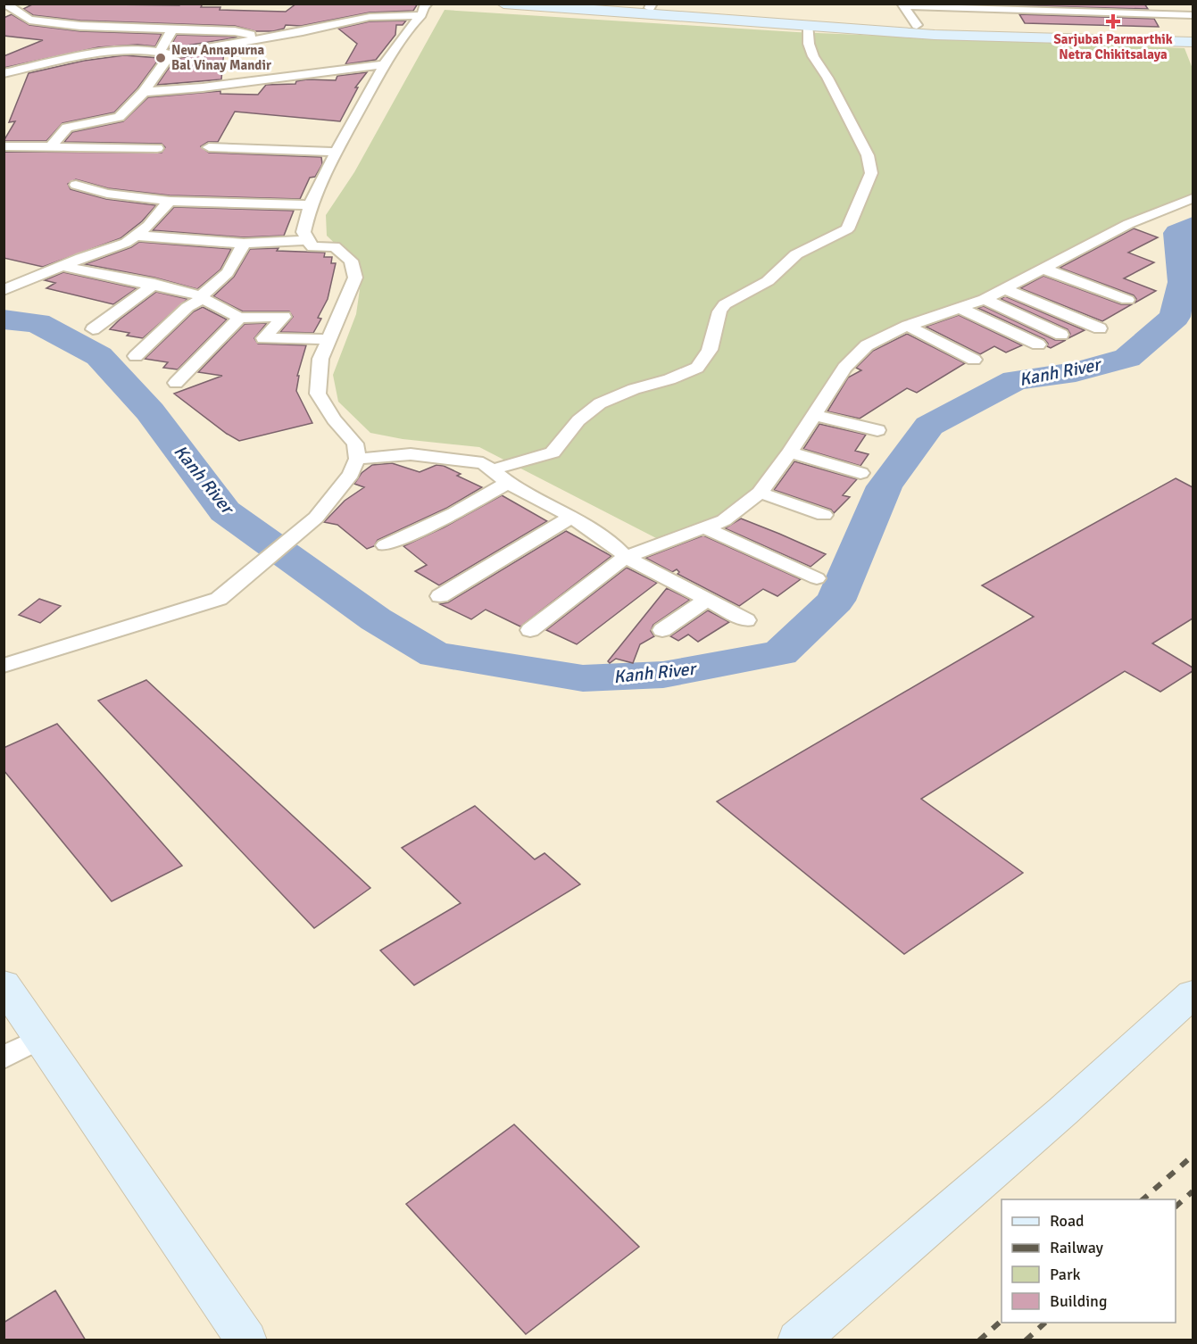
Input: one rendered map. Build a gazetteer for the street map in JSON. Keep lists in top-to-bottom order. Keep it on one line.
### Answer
{"water":["Kanh River"],"places":{"health":["Sarjubai Parmarthik Netra Chikitsalaya"],"other":["New Annapurna Bal Vinay Mandir"]},"legend":["Road","Railway","Park","Building"]}
